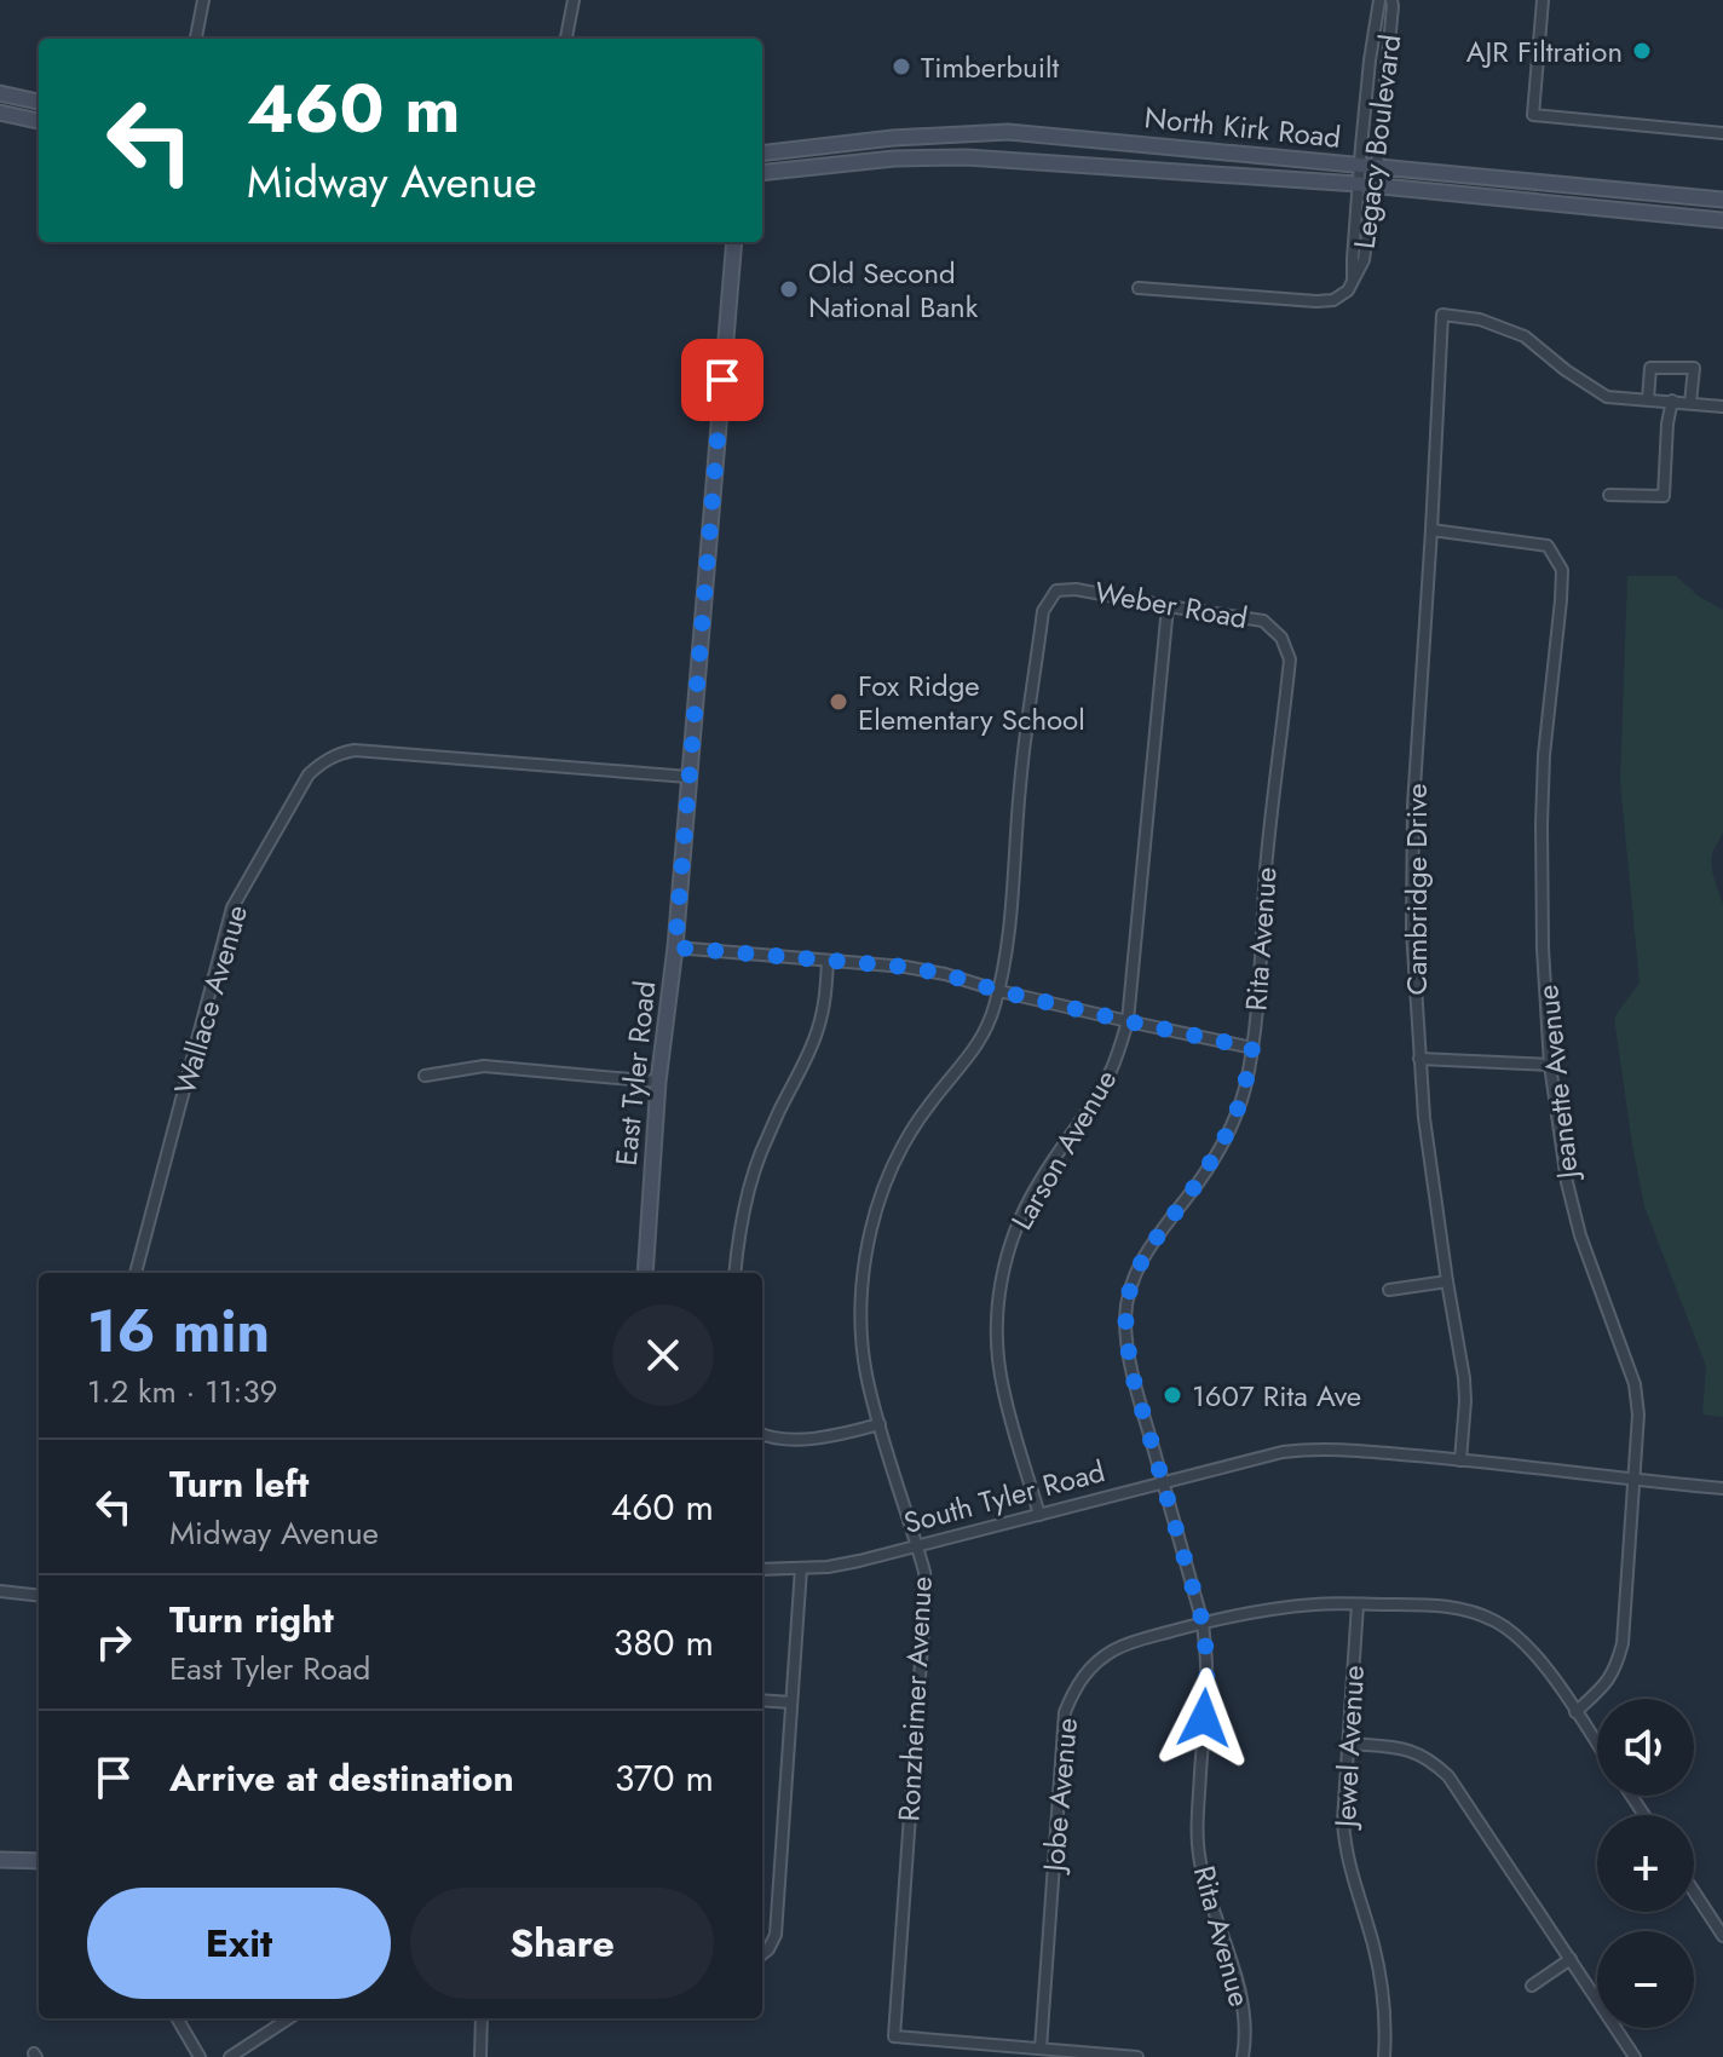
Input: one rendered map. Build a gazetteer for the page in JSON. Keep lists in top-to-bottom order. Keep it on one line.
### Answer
{"streets":{"main road":["North Kirk Road","East Tyler Road"],"street":["Legacy Boulevard","Weber Road","Cambridge Drive","Rita Avenue","Wallace Avenue","Jeanette Avenue","Larson Avenue","South Tyler Road","Ronzheimer Avenue","Jewel Avenue","Jobe Avenue"]},"crossings":[["North Kirk Road","Legacy Boulevard"],["Weber Road","Rita Avenue"],["Weber Road","Larson Avenue"],["Weber Road","Ronzheimer Avenue"],["Cambridge Drive","Jeanette Avenue"],["Cambridge Drive","South Tyler Road"],["Rita Avenue","South Tyler Road"],["Rita Avenue","Jobe Avenue"],["Wallace Avenue","East Tyler Road"],["Jeanette Avenue","South Tyler Road"],["Jeanette Avenue","Jobe Avenue"],["Larson Avenue","South Tyler Road"],["South Tyler Road","Ronzheimer Avenue"],["Ronzheimer Avenue","Jobe Avenue"],["Jewel Avenue","Jobe Avenue"]],"places":["AJR Filtration","Timberbuilt","Old Second National Bank","Fox Ridge Elementary School","1607 Rita Ave"],"page":{"turn":["460 m","Midway Avenue"],"heading":["16 min","1.2 km · 11:39"],"list":[{"name":"Turn left","note":"Midway Avenue","value":"460 m"},{"name":"Turn right","note":"East Tyler Road","value":"380 m"},{"name":"Arrive at destination","value":"370 m"}],"map_buttons":["+","−"],"buttons":["Exit","Share"]}}
